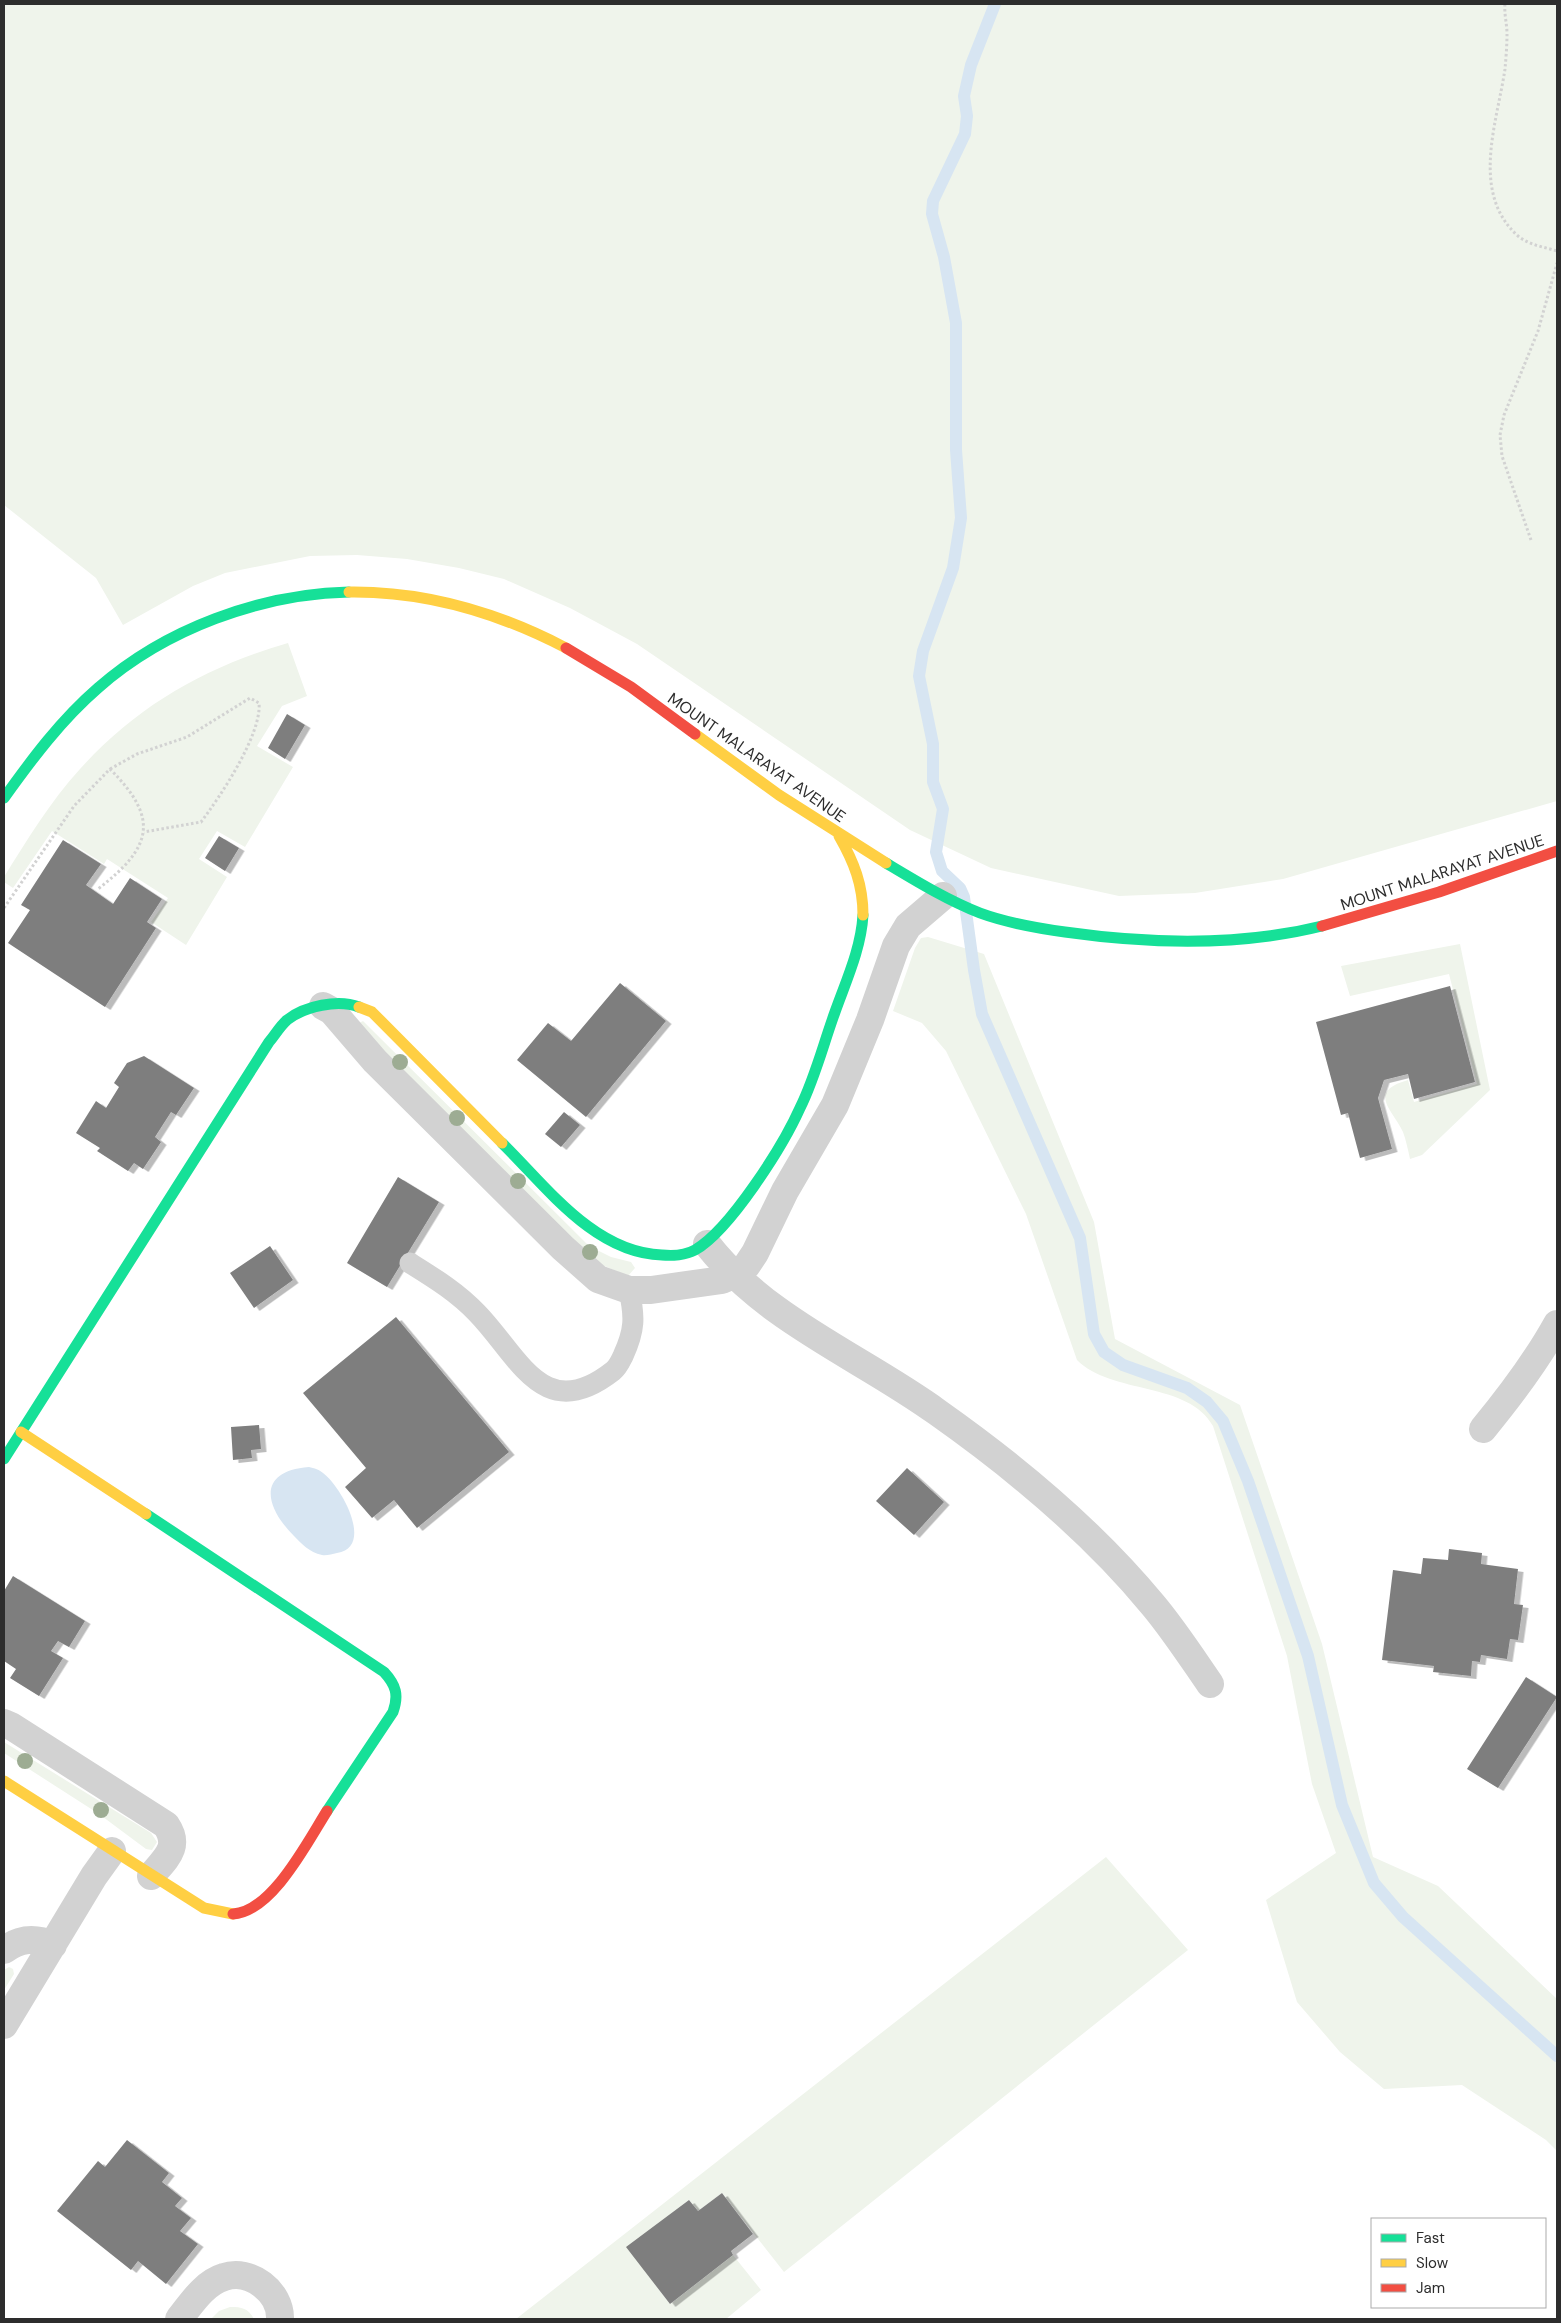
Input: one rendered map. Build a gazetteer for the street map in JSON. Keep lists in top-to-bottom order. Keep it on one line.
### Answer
{"streets":{"street":["MOUNT MALARAYAT AVENUE"]},"legend":["Fast","Slow","Jam"]}
